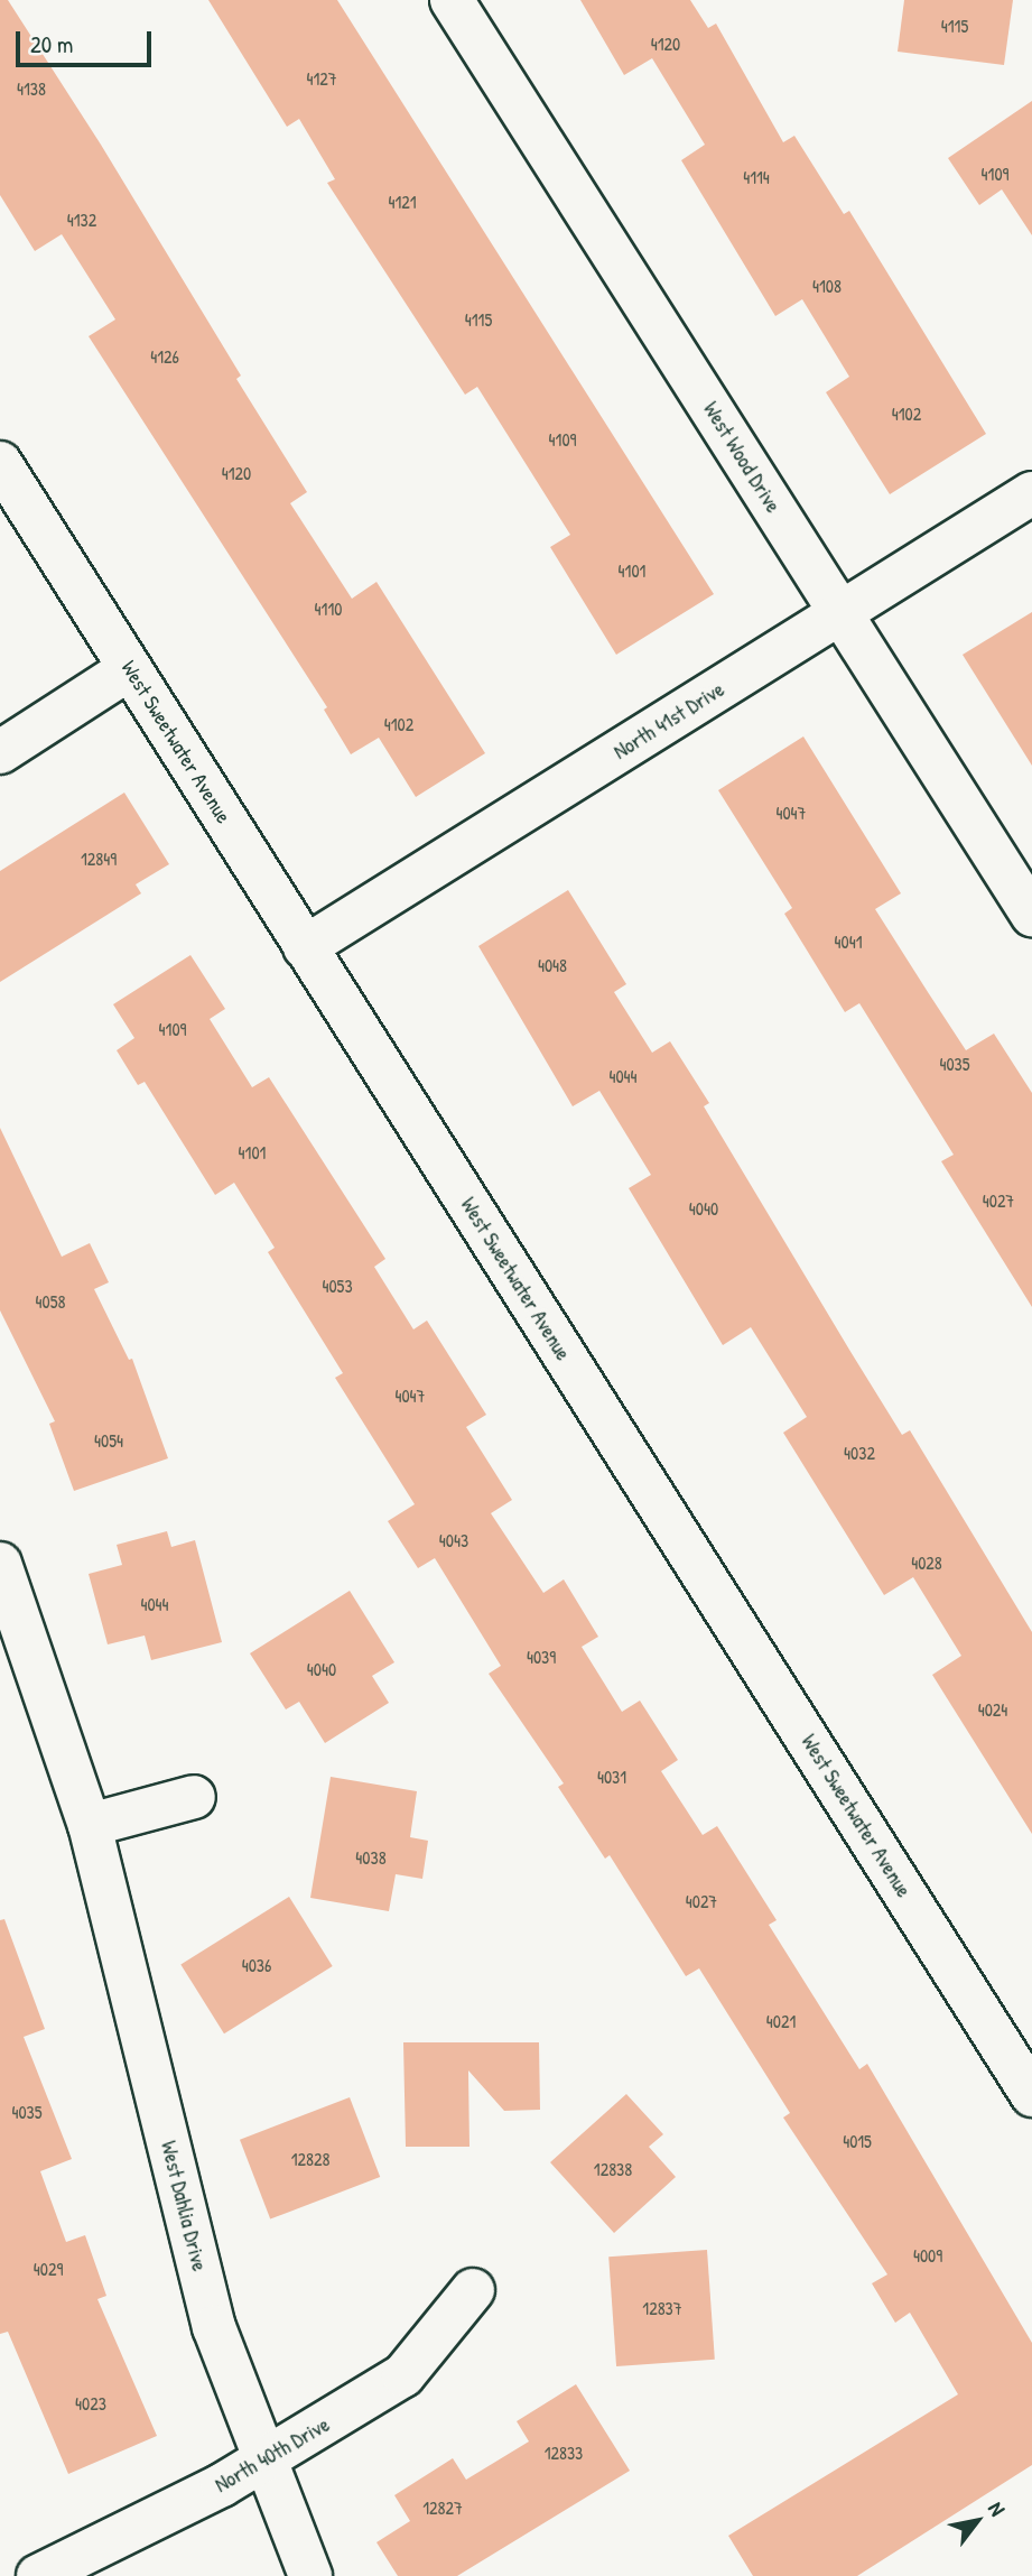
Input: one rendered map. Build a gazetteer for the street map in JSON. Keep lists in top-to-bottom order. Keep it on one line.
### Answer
{"streets":{"street":["West Wood Drive","North 41st Drive","West Sweetwater Avenue","West Dahlia Drive","North 40th Drive"]},"crossings":[["West Wood Drive","North 41st Drive"],["North 41st Drive","West Sweetwater Avenue"],["West Dahlia Drive","North 40th Drive"]],"house_numbers":["4115","4120","4127","4138","4109","4114","4121","4132","4108","4115","4126","4102","4109","4120","4101","4110","4102","4047","12849","4041","4048","4109","4035","4044","4101","4027","4040","4053","4058","4047","4054","4032","4043","4028","4044","4039","4040","4024","4031","4038","4027","4036","4021","4035","4015","12828","12838","4009","4029","12837","4023","12833","12827"],"scale_bar":"20 m","north":"top right"}
